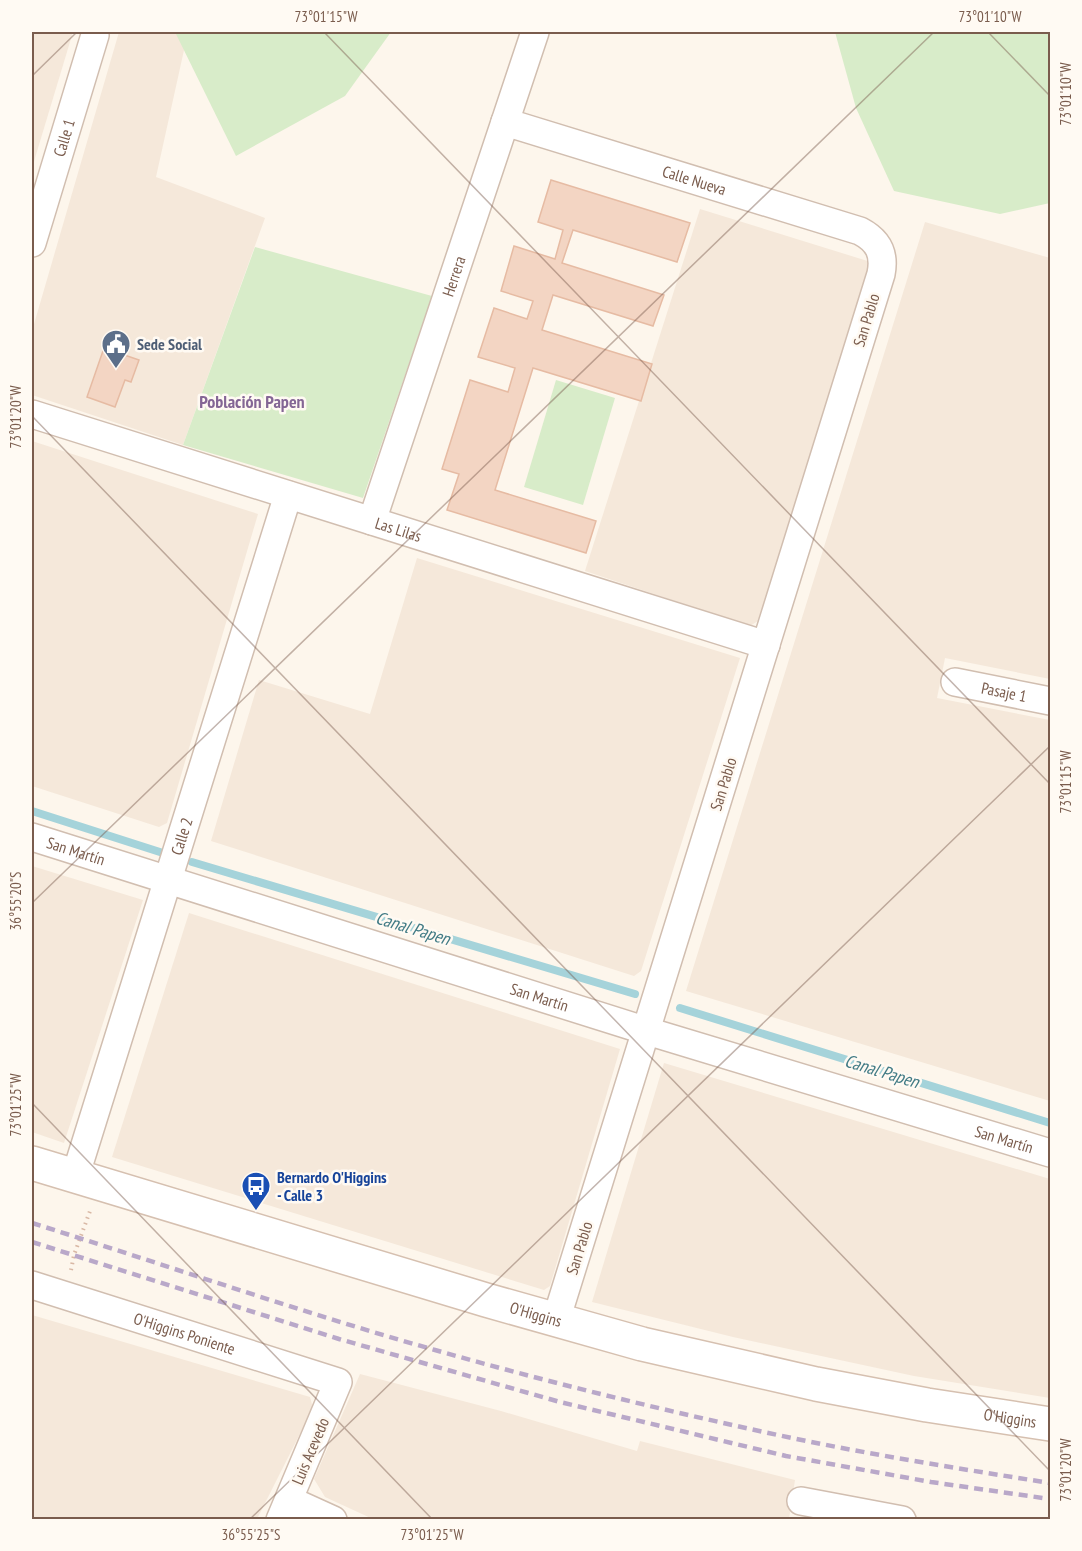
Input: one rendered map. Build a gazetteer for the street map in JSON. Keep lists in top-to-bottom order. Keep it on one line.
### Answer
{"streets":{"street":["Calle 1","Calle Nueva","Herrera","San Pablo","Las Lilas","Pasaje 1","Calle 2","San Martín","O'Higgins","O'Higgins Poniente","Luis Acevedo"]},"crossings":[["Calle Nueva","Herrera"],["Calle Nueva","San Pablo"],["Herrera","Las Lilas"],["San Pablo","Las Lilas"],["San Pablo","San Martín"],["San Pablo","O'Higgins"],["Las Lilas","Calle 2"],["Calle 2","San Martín"],["Calle 2","O'Higgins"],["O'Higgins Poniente","Luis Acevedo"]],"districts":["Población Papen"],"water":["Canal Papen"],"places":{"public building":["Sede Social"],"bus stop":["Bernardo O'Higgins - Calle 3"]},"coordinates":["73°01'15\"W","73°01'10\"W","73°01'20\"W","36°55'20\"S","73°01'25\"W","36°55'25\"S"]}
